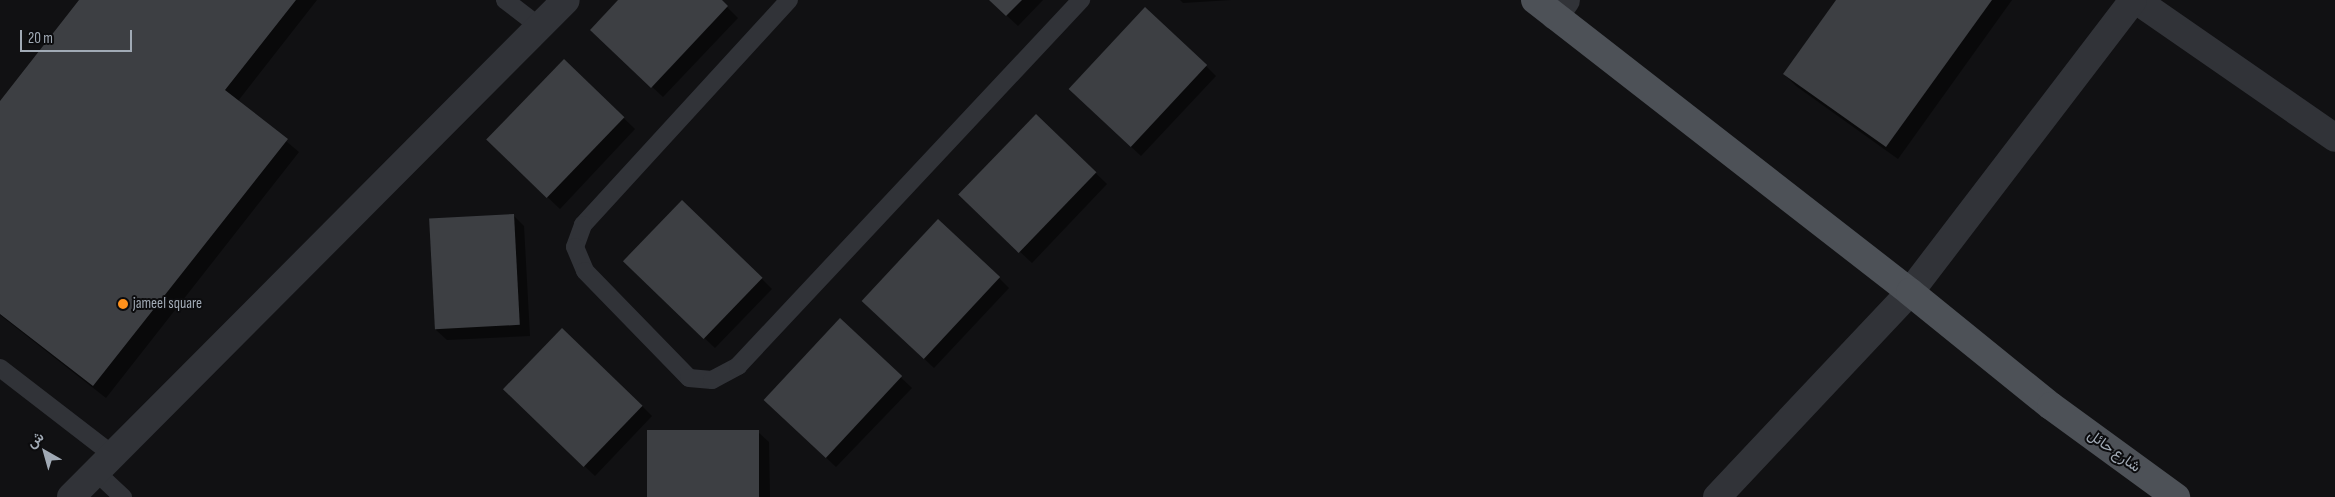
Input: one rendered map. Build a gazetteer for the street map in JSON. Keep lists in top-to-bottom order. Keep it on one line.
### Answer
{"streets":{"main road":["شارع حائل"]},"places":["jameel square"],"scale_bar":"20 m","north":"top left"}
